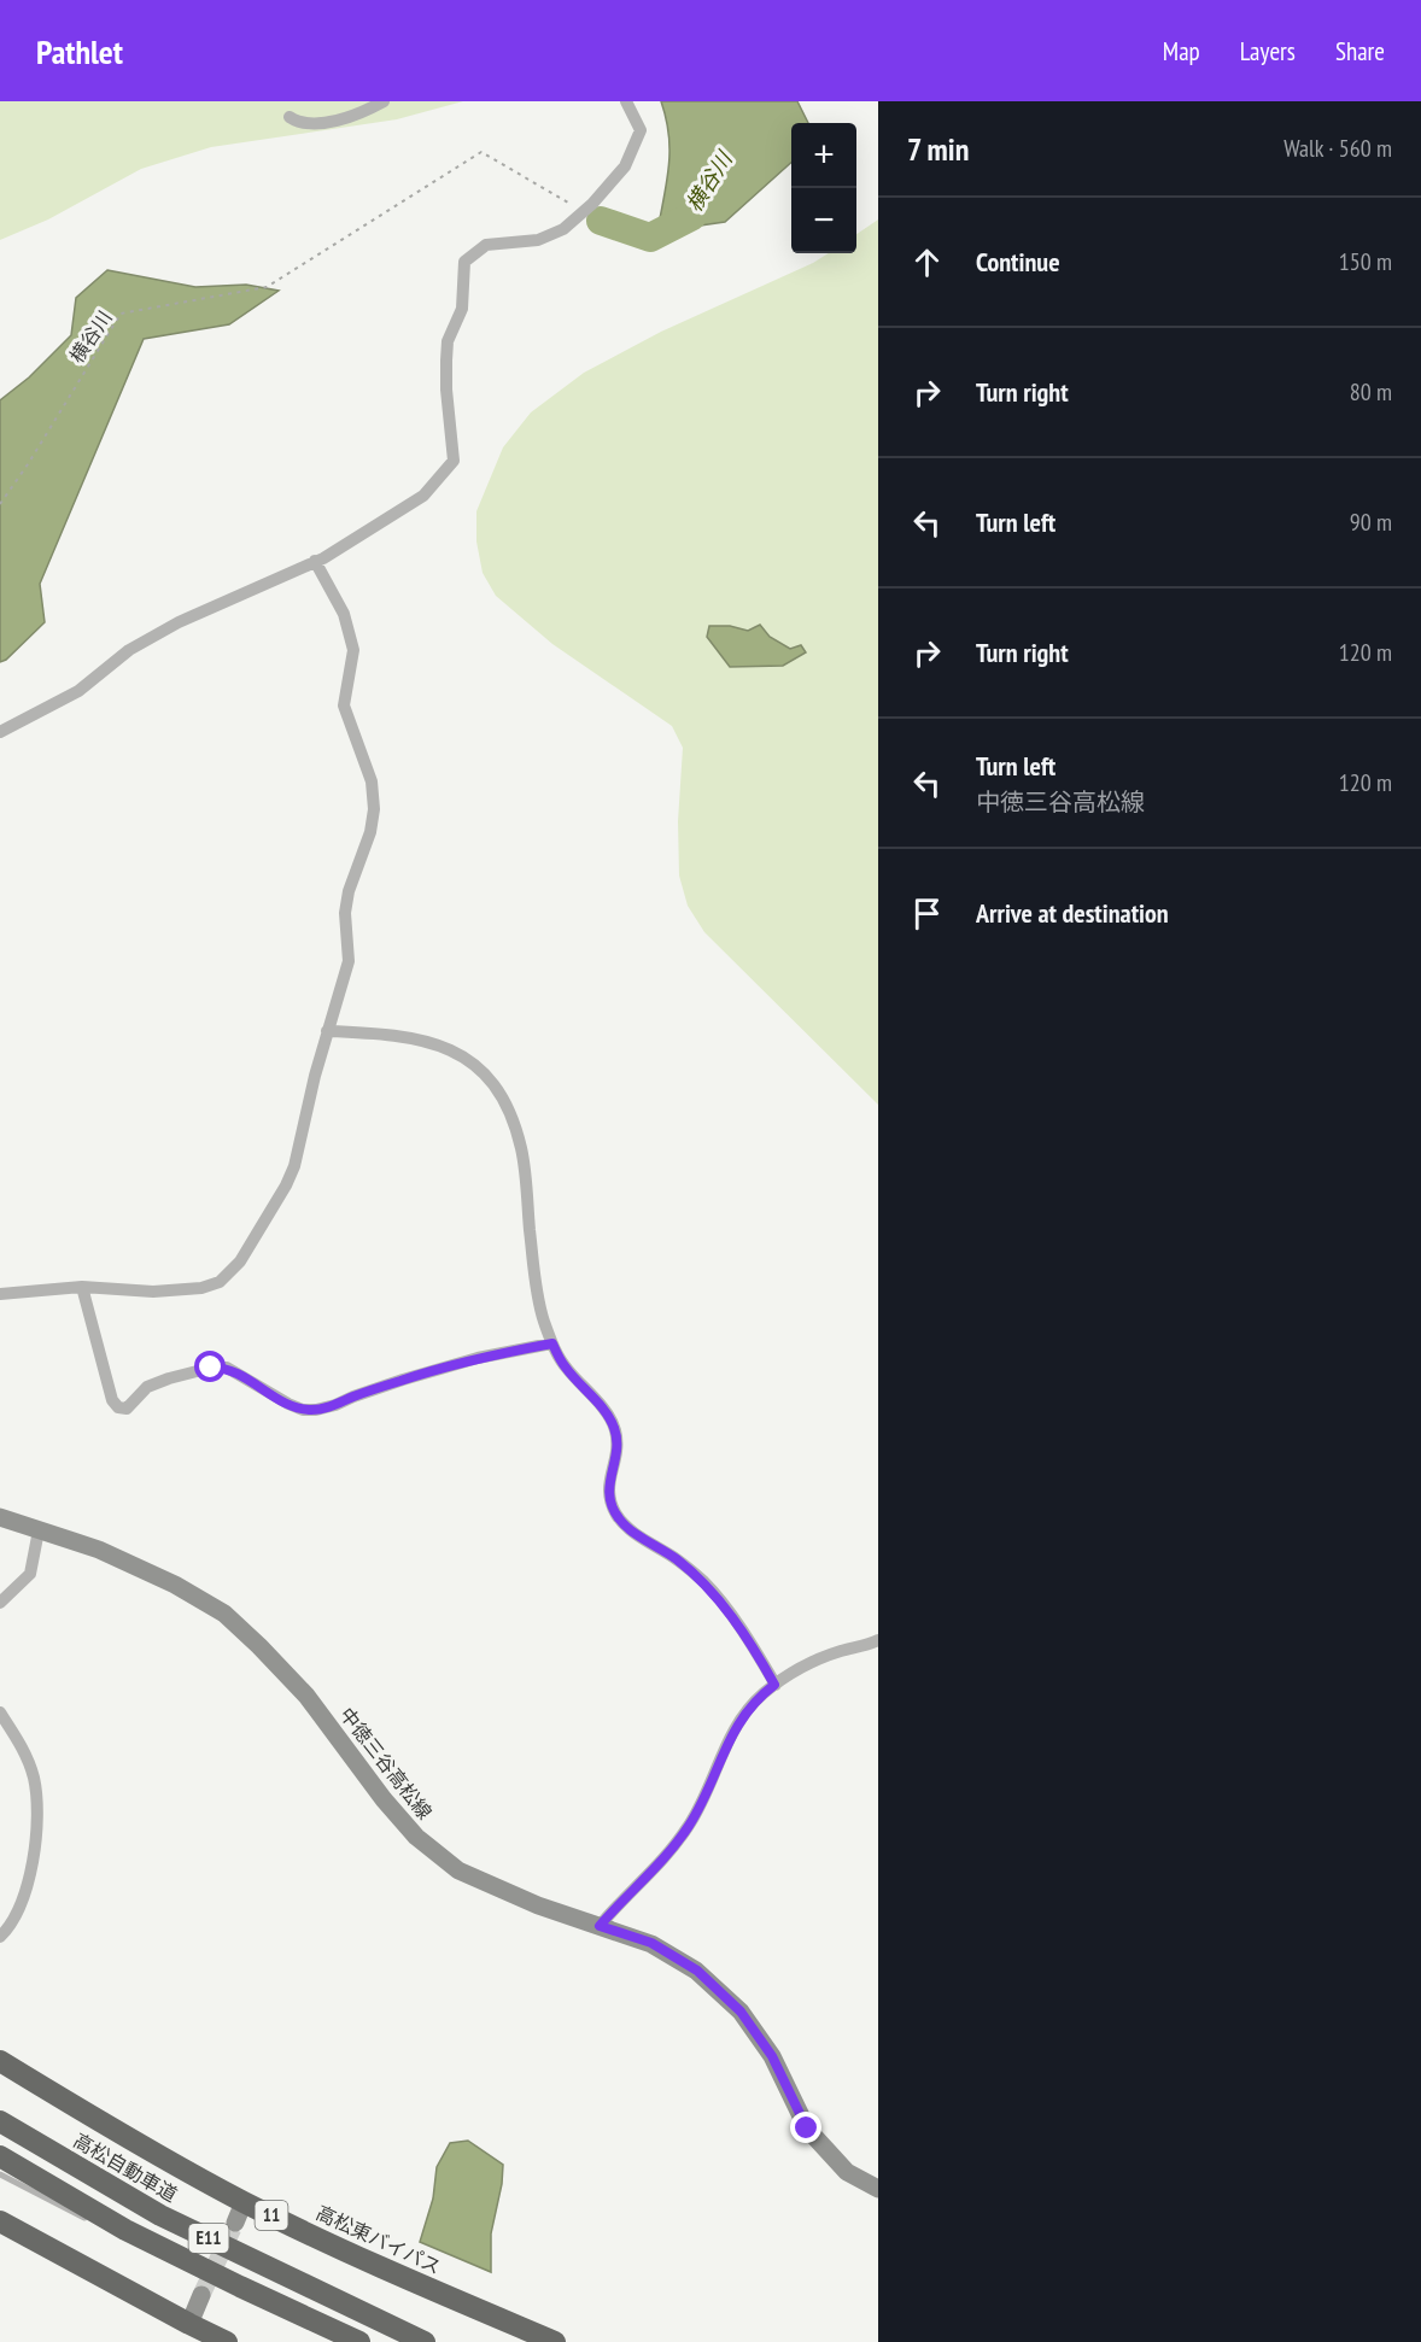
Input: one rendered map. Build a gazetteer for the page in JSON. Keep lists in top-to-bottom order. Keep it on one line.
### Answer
{"streets":{"highway":["高松自動車道","11","E11","高松東バイパス"],"main road":["中徳三谷高松線"],"path":["横谷川"]},"water":["横谷川"],"page":{"header":"Pathlet","nav":["Map","Layers","Share"],"heading":["7 min","Walk · 560 m"],"map_buttons":["+","−"],"list":[["Continue","150 m"],["Turn right","80 m"],["Turn left","90 m"],["Turn right","120 m"],["Turn left","中徳三谷高松線","120 m"],"Arrive at destination"]}}
